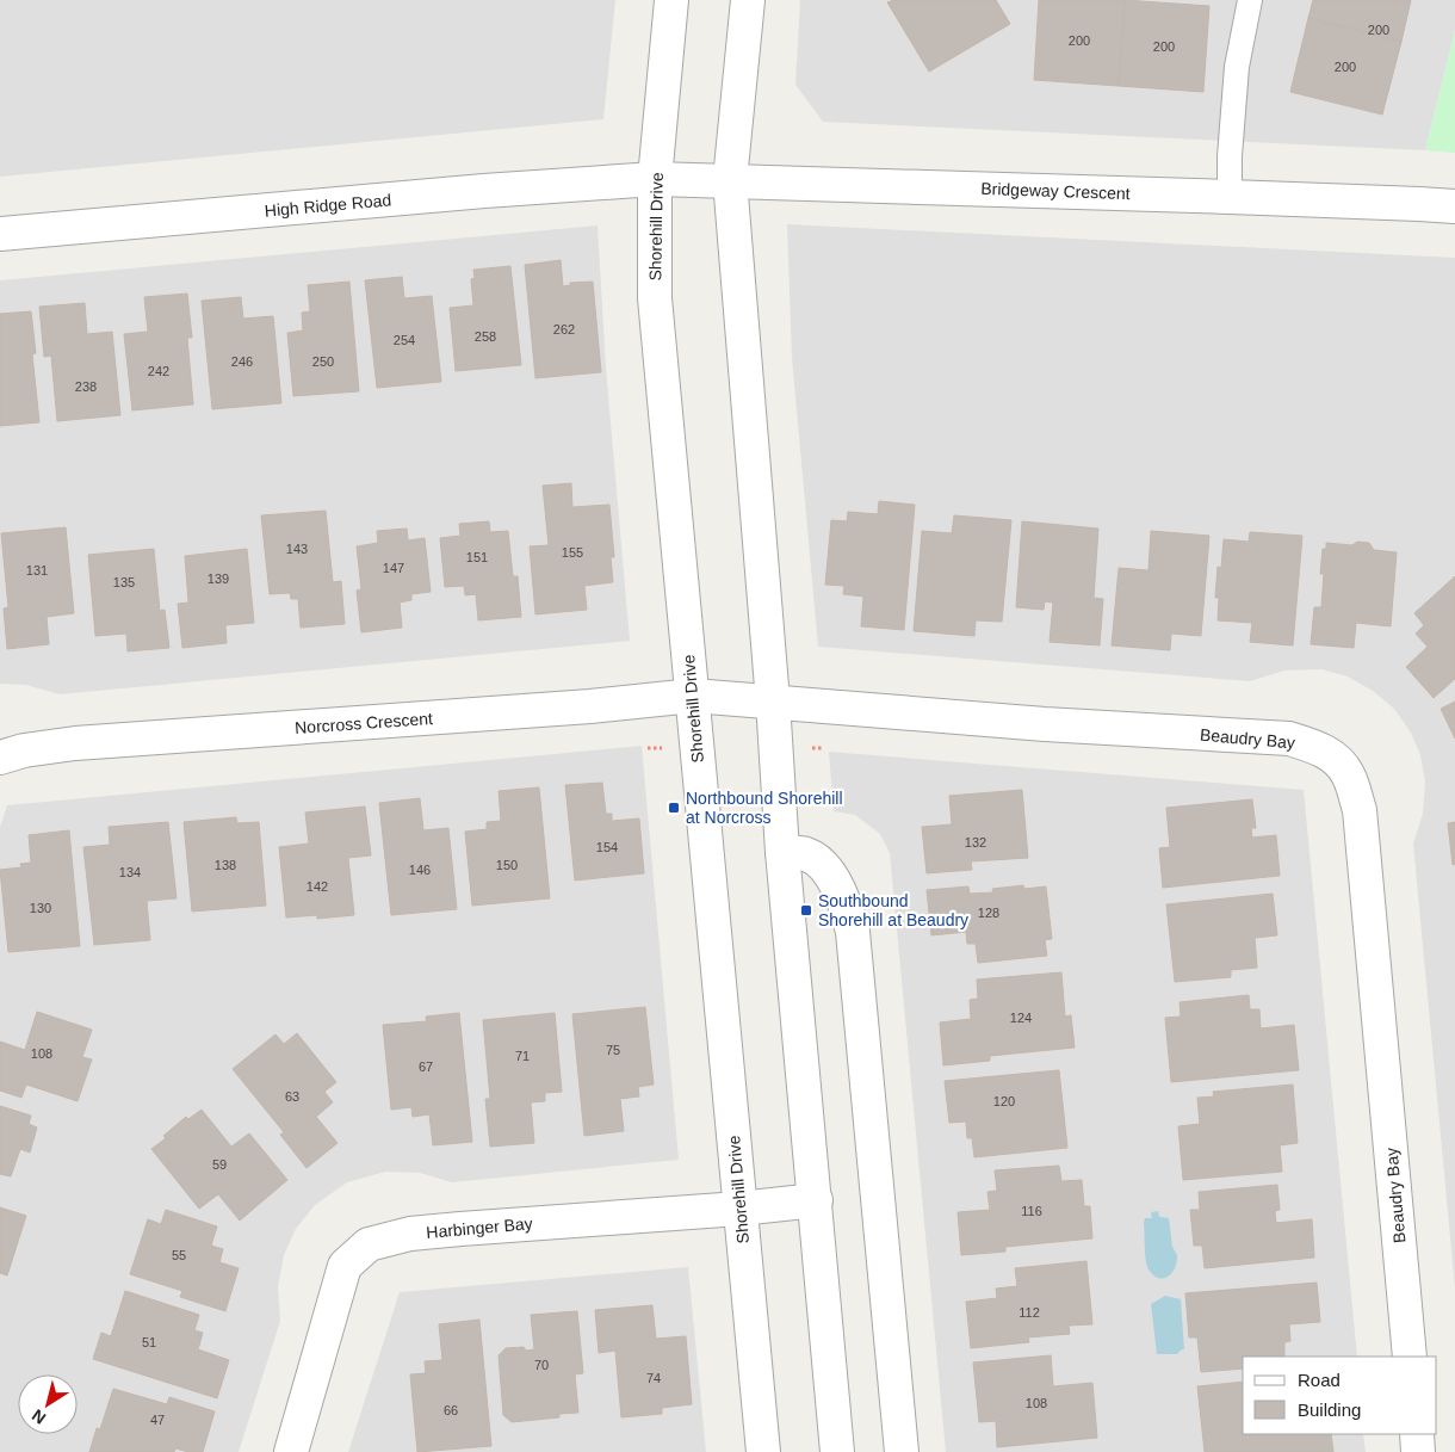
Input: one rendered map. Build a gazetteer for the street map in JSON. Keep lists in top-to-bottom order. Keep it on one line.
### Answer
{"streets":{"street":["Bridgeway Crescent","High Ridge Road","Shorehill Drive","Norcross Crescent","Beaudry Bay","Harbinger Bay"]},"crossings":[["Bridgeway Crescent","High Ridge Road"],["Bridgeway Crescent","Shorehill Drive"],["High Ridge Road","Shorehill Drive"],["Shorehill Drive","Norcross Crescent"],["Shorehill Drive","Harbinger Bay"],["Norcross Crescent","Beaudry Bay"]],"places":{"transit":["Northbound Shorehill at Norcross","Southbound Shorehill at Beaudry"]},"house_numbers":["200","200","200","200","262","258","254","246","250","242","238","143","155","151","147","131","139","135","132","154","138","150","146","134","142","130","128","124","75","108","71","67","63","120","59","116","55","112","51","70","74","108","66","47"],"legend":["Road","Building"],"north":"bottom left"}
